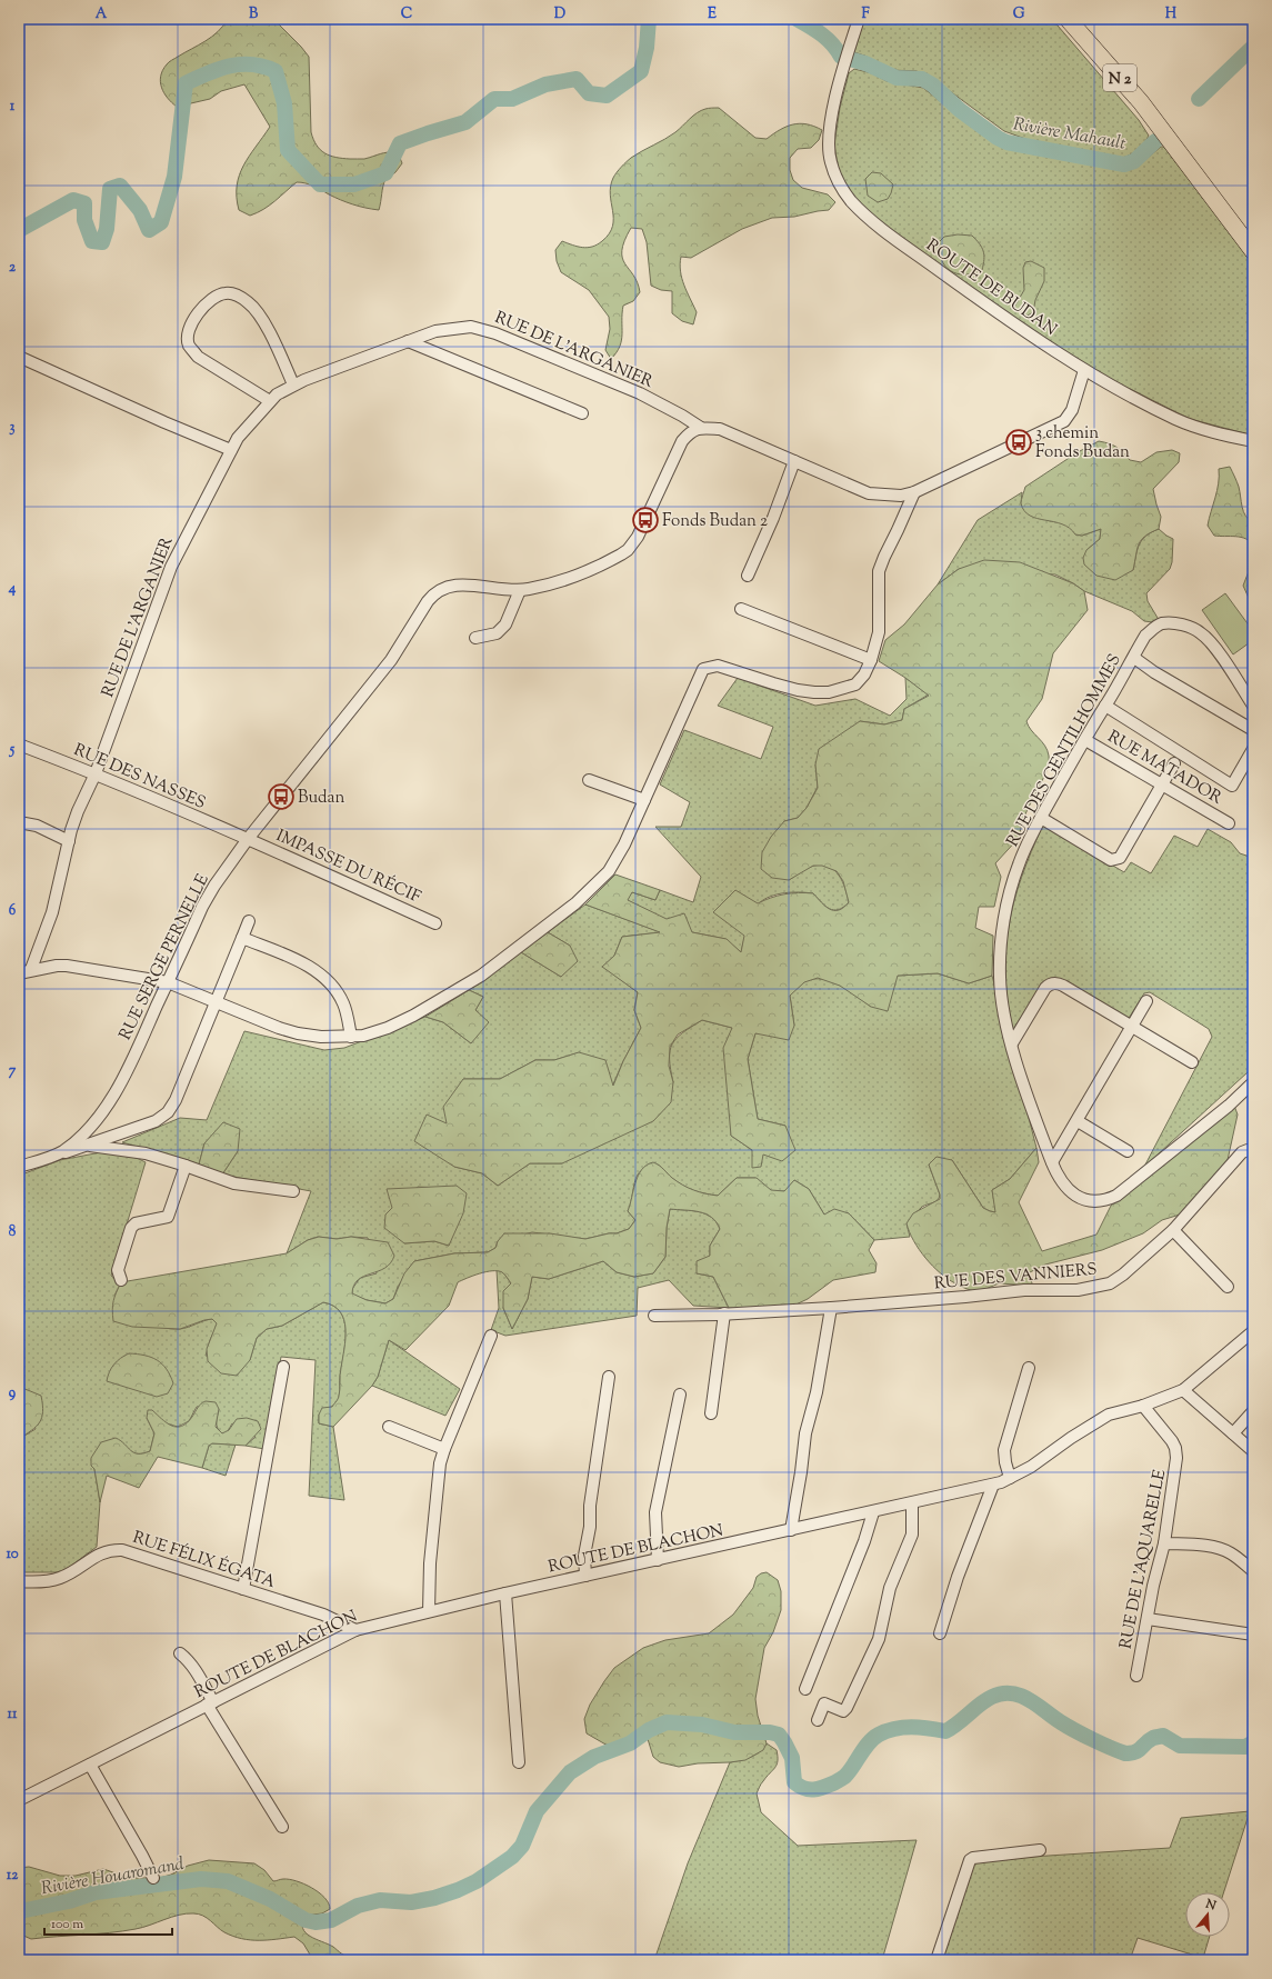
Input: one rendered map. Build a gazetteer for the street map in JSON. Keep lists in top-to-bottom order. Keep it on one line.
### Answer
{"streets":{"highway":["N 2"],"street":["ROUTE DE BUDAN","RUE DE L'ARGANIER","RUE DES GENTILHOMMES","RUE MATADOR","RUE DES NASSES","IMPASSE DU RÉCIF","RUE SERGE PERNELLE","RUE DES VANNIERS","ROUTE DE BLACHON","RUE FÉLIX ÉGATA","RUE DE L'AQUARELLE"]},"crossings":[["RUE DE L'ARGANIER","RUE DES NASSES"],["RUE DE L'ARGANIER","RUE SERGE PERNELLE"],["RUE DES GENTILHOMMES","RUE MATADOR"],["RUE DES NASSES","IMPASSE DU RÉCIF"],["RUE DES NASSES","RUE SERGE PERNELLE"],["IMPASSE DU RÉCIF","RUE SERGE PERNELLE"],["ROUTE DE BLACHON","RUE FÉLIX ÉGATA"],["ROUTE DE BLACHON","RUE DE L'AQUARELLE"]],"water":["Rivière Mahault","Rivière Houaromand"],"places":{"bus stop":["3 chemin Fonds Budan","Fonds Budan 2","Budan"]},"scale_bar":"100 m","north":"top","grid":{"columns":["A","B","C","D","E","F","G","H"],"rows":["1","2","3","4","5","6","7","8","9","10","11","12"]}}
